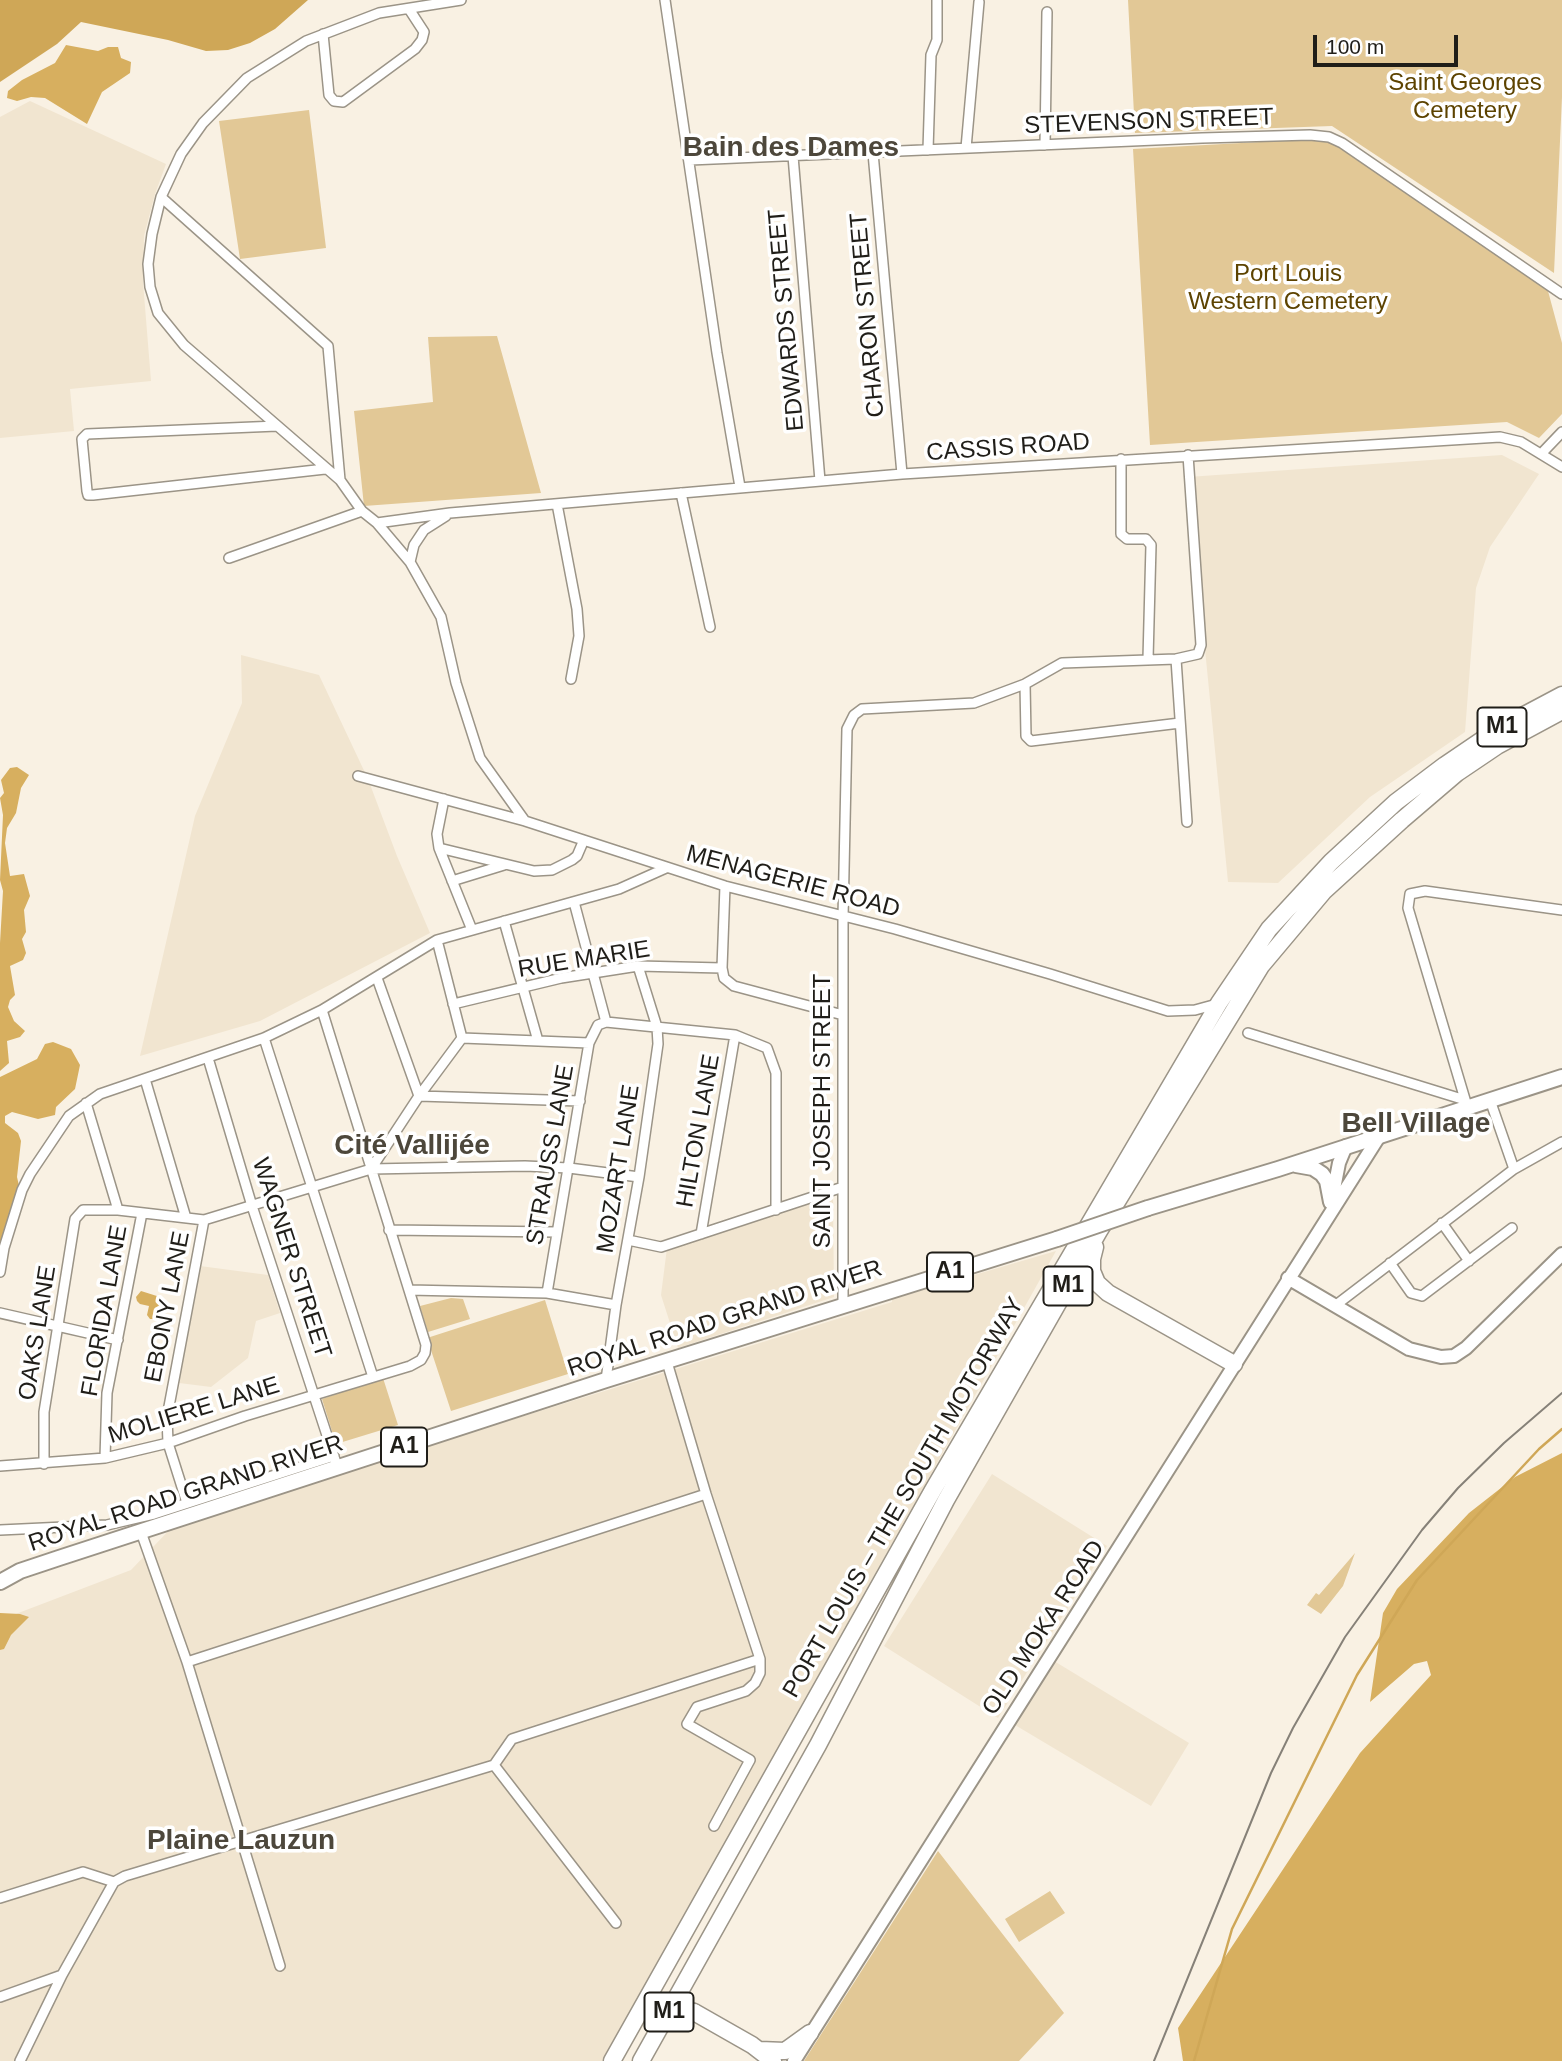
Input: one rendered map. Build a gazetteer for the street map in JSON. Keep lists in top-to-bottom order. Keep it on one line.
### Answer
{"streets":{"highway":["M1","PORT LOUIS – THE SOUTH MOTORWAY"],"main road":["A1","ROYAL ROAD GRAND RIVER","OLD MOKA ROAD"],"street":["STEVENSON STREET","CHARON STREET","EDWARDS STREET","CASSIS ROAD","MENAGERIE ROAD","RUE MARIE","SAINT JOSEPH STREET","HILTON LANE","STRAUSS LANE","MOZART LANE","WAGNER STREET","EBONY LANE","FLORIDA LANE","OAKS LANE","MOLIERE LANE"]},"crossings":[["STEVENSON STREET","CHARON STREET"],["STEVENSON STREET","EDWARDS STREET"],["CHARON STREET","CASSIS ROAD"],["EDWARDS STREET","CASSIS ROAD"],["MENAGERIE ROAD","SAINT JOSEPH STREET"],["MENAGERIE ROAD","PORT LOUIS – THE SOUTH MOTORWAY"],["RUE MARIE","MOZART LANE"],["SAINT JOSEPH STREET","ROYAL ROAD GRAND RIVER"],["MOZART LANE","ROYAL ROAD GRAND RIVER"],["WAGNER STREET","ROYAL ROAD GRAND RIVER"],["WAGNER STREET","MOLIERE LANE"],["A1","ROYAL ROAD GRAND RIVER"],["EBONY LANE","MOLIERE LANE"],["FLORIDA LANE","MOLIERE LANE"],["ROYAL ROAD GRAND RIVER","OLD MOKA ROAD"],["OAKS LANE","MOLIERE LANE"]],"districts":["Bain des Dames","Bell Village","Cité Vallijée","Plaine Lauzun"],"parks":["Saint Georges Cemetery","Port Louis Western Cemetery"],"scale_bar":"100 m"}
